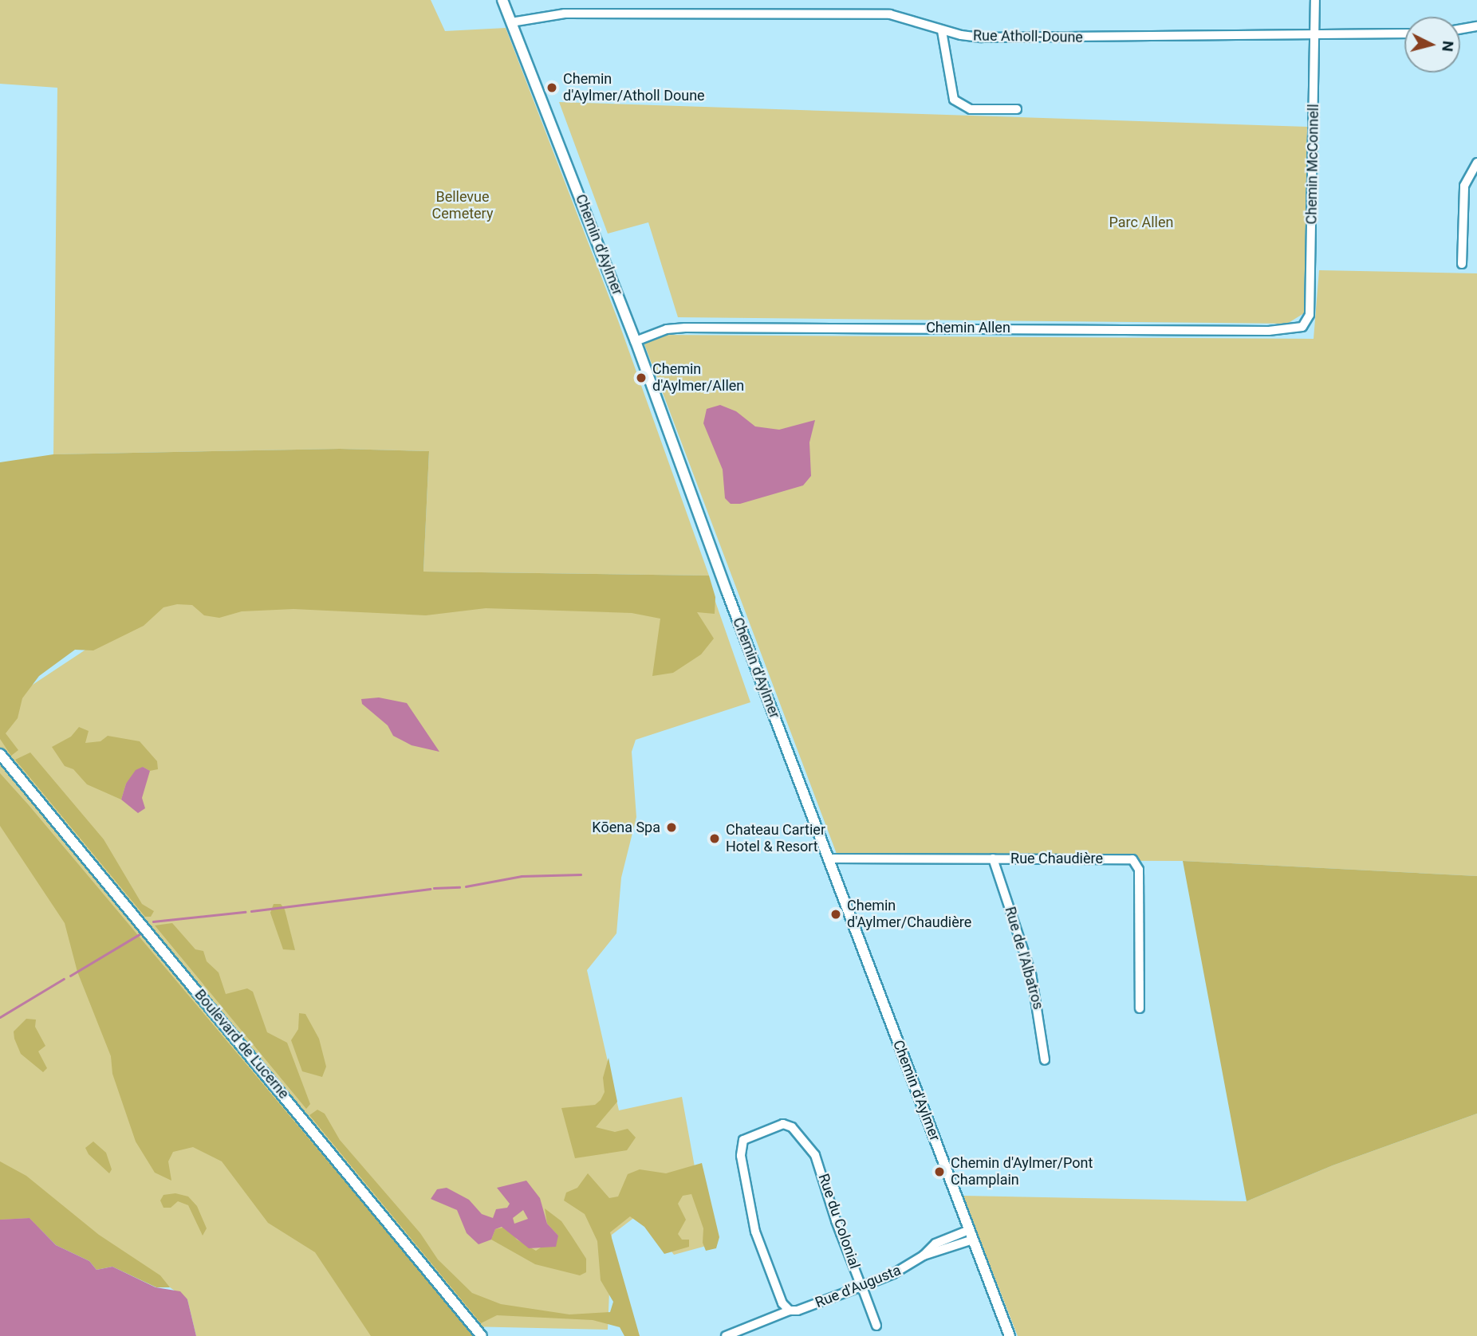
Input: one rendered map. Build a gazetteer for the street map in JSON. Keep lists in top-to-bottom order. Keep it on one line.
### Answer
{"streets":{"main road":["Chemin d'Aylmer","Boulevard de Lucerne"],"street":["Rue Atholl-Doune","Chemin McConnell","Chemin Allen","Rue Chaudière","Rue de l'Albatros","Rue du Colonial","Rue d'Augusta"]},"crossings":[["Rue Atholl-Doune","Chemin McConnell"],["Rue Atholl-Doune","Chemin d'Aylmer"],["Chemin McConnell","Chemin Allen"],["Chemin d'Aylmer","Chemin Allen"],["Chemin d'Aylmer","Rue Chaudière"],["Chemin d'Aylmer","Rue d'Augusta"],["Rue Chaudière","Rue de l'Albatros"],["Rue du Colonial","Rue d'Augusta"]],"parks":["Bellevue Cemetery","Parc Allen"],"places":["Chemin d'Aylmer/Atholl Doune","Chemin d'Aylmer/Allen","Kōena Spa","Chateau Cartier Hotel & Resort","Chemin d'Aylmer/Chaudière","Chemin d'Aylmer/Pont Champlain"],"north":"right"}
